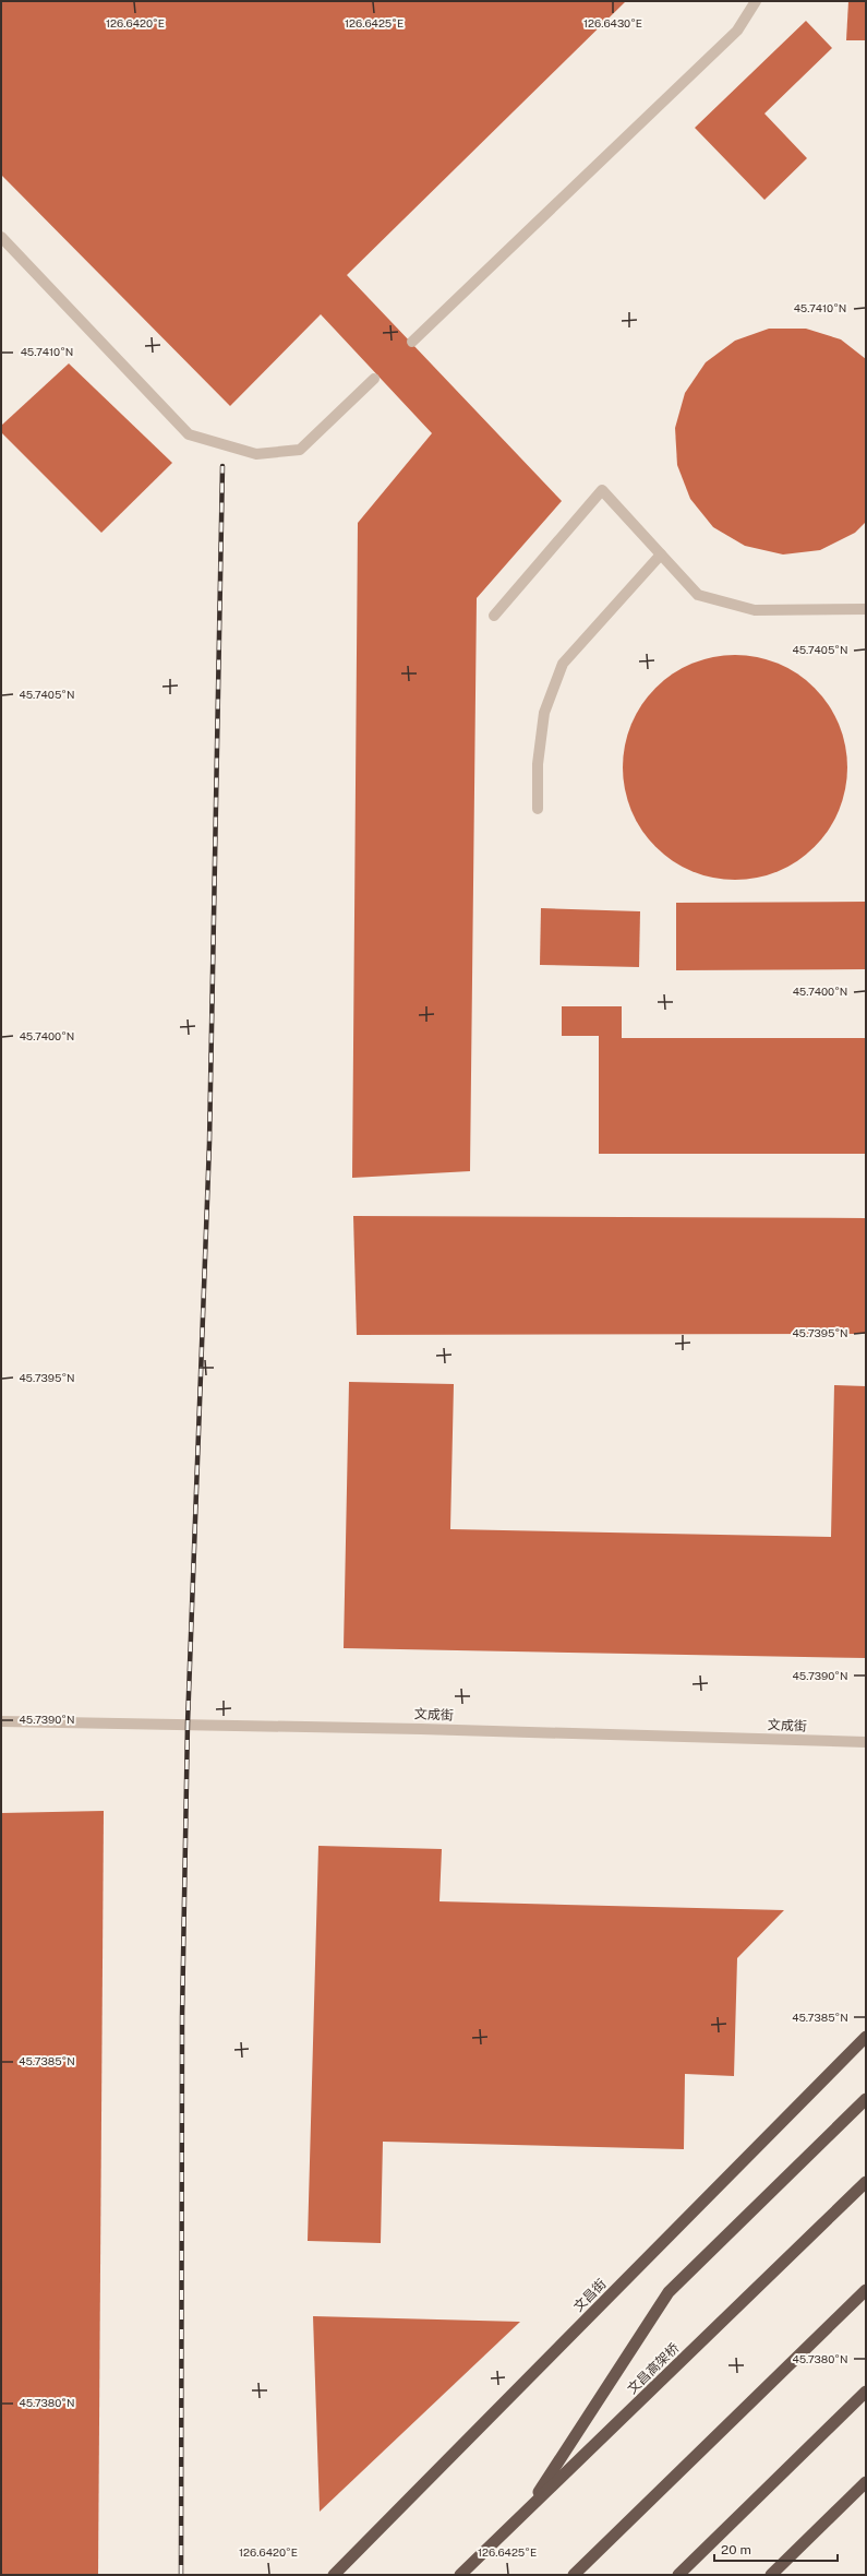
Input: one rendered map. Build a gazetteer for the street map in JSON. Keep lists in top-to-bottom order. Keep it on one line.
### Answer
{"streets":{"highway":["文昌街","文昌高架桥"],"street":["文成街"]},"scale_bar":"20 m","coordinates":["126.6420°E","126.6425°E","126.6430°E","45.7410°N","45.7405°N","45.7400°N","45.7395°N","45.7390°N","45.7385°N","45.7380°N"]}
